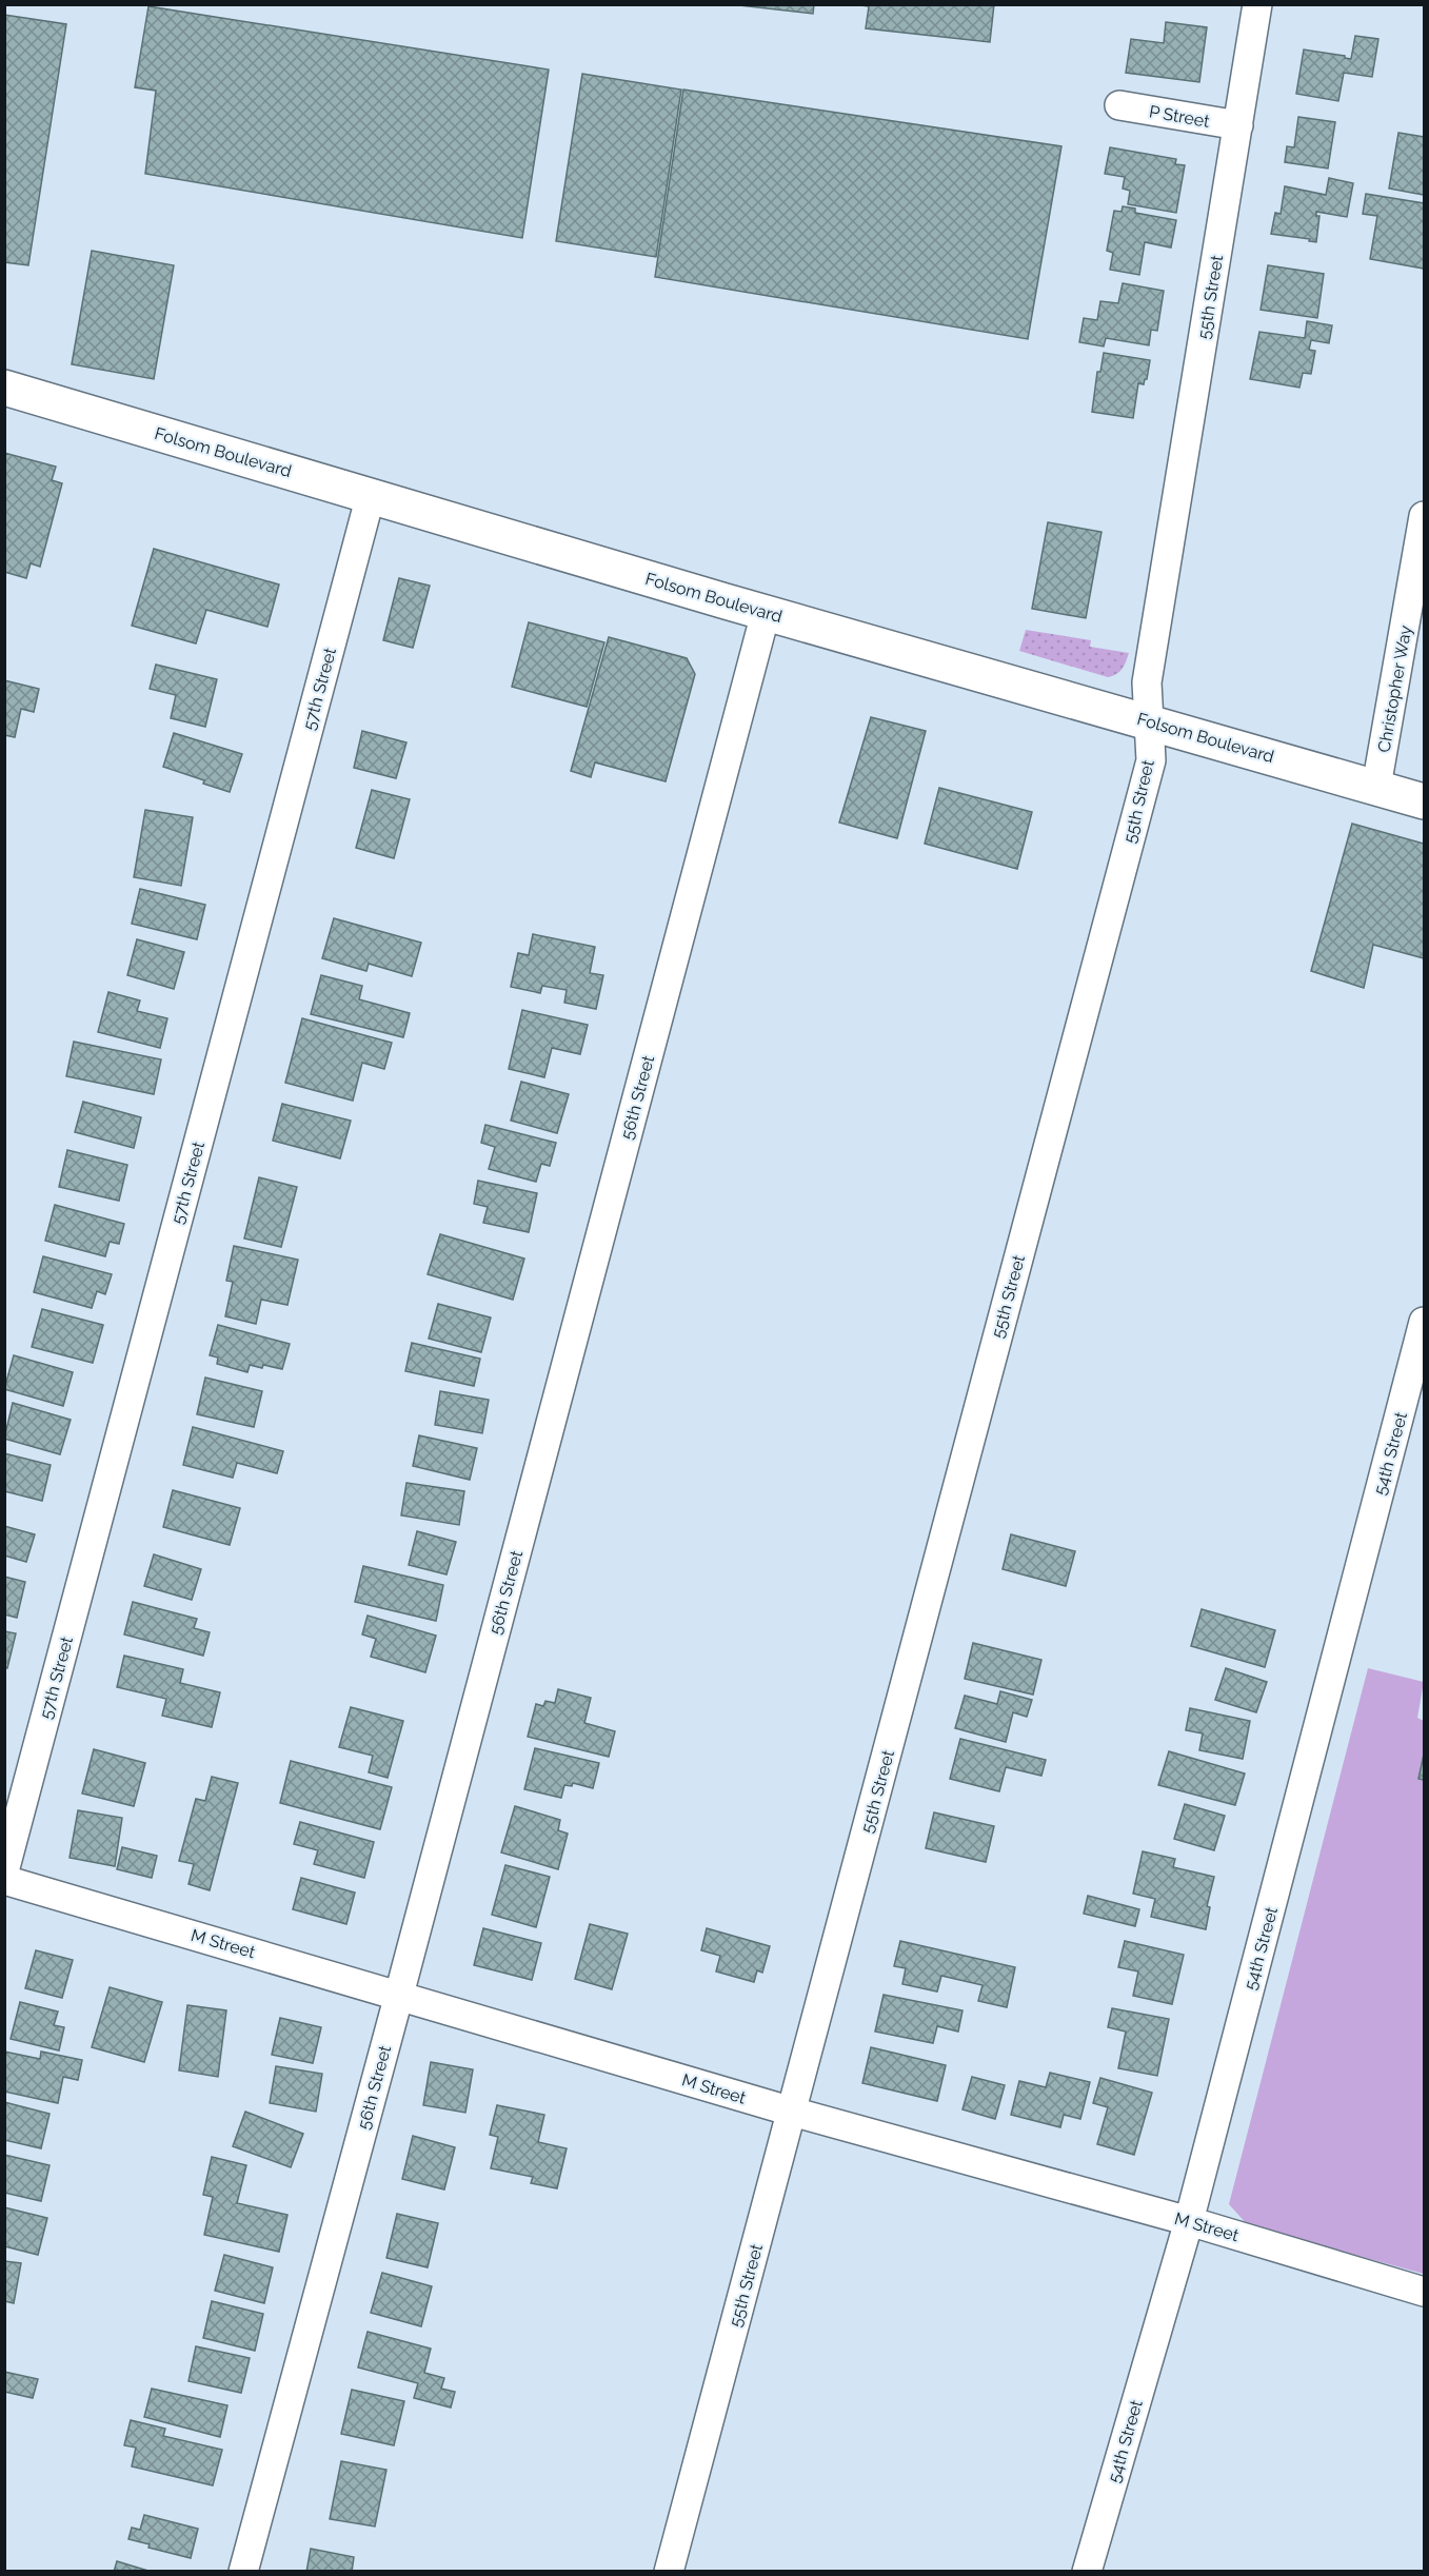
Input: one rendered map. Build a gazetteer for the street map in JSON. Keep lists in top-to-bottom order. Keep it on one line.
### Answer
{"streets":{"main road":["Folsom Boulevard"],"street":["P Street","55th Street","57th Street","Christopher Way","56th Street","54th Street","M Street"]},"crossings":[["P Street","55th Street"],["55th Street","Folsom Boulevard"],["55th Street","M Street"],["Folsom Boulevard","57th Street"],["Folsom Boulevard","Christopher Way"],["Folsom Boulevard","56th Street"],["56th Street","M Street"],["54th Street","M Street"]]}
